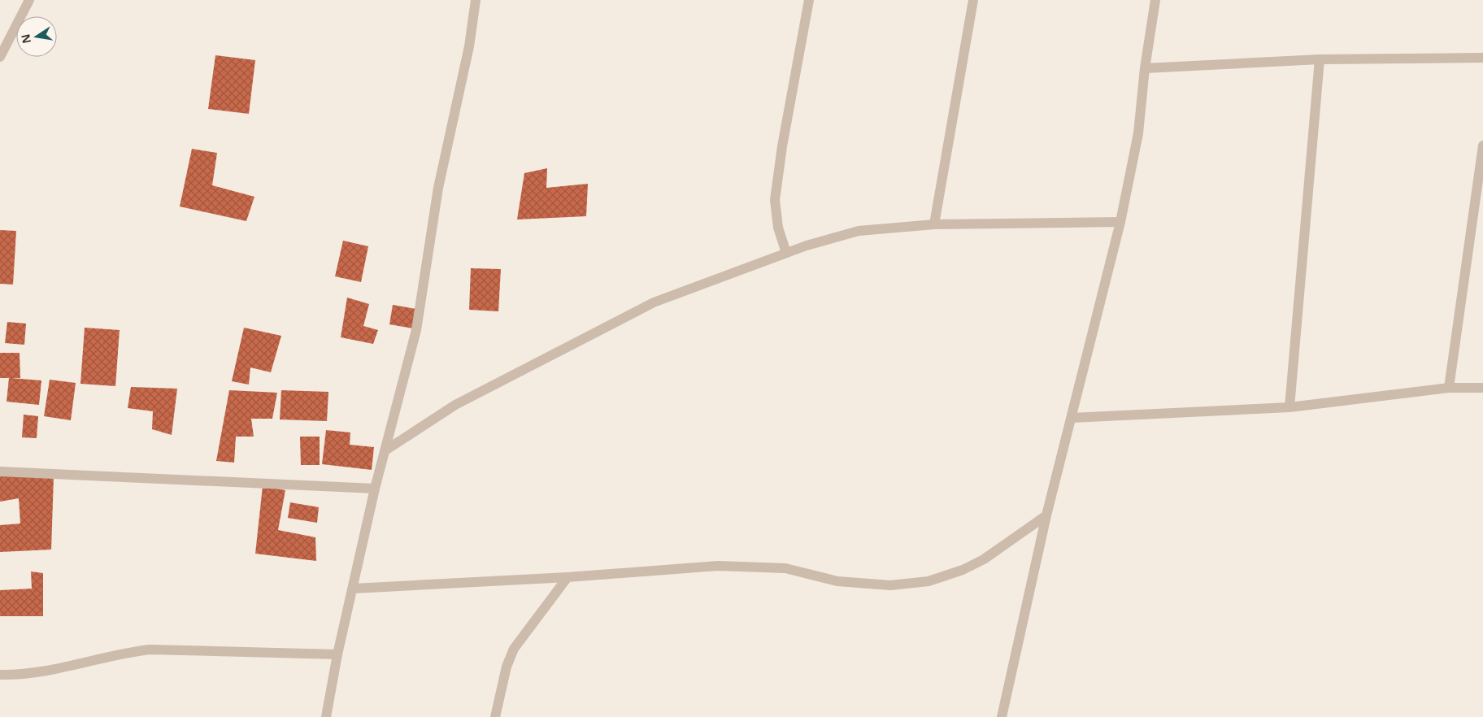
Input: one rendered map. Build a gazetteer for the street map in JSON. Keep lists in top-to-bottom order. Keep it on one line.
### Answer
{"north":"left"}
